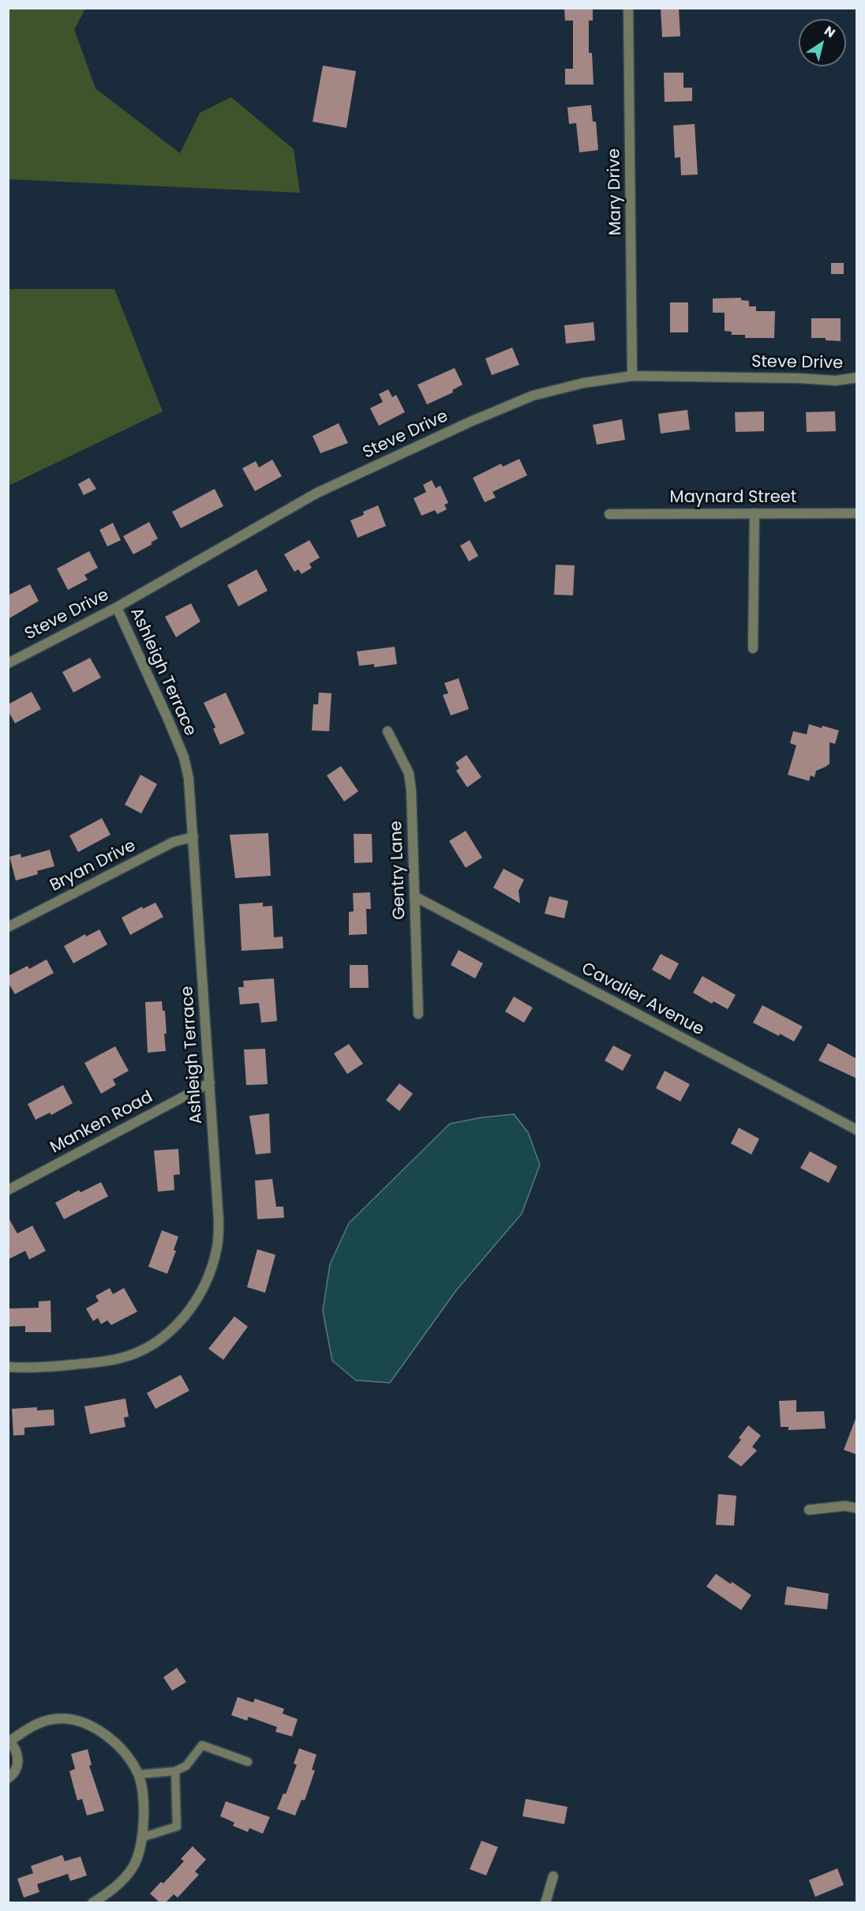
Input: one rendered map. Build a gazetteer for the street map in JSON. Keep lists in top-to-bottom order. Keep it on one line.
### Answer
{"streets":{"street":["Mary Drive","Steve Drive","Maynard Street","Ashleigh Terrace","Bryan Drive","Gentry Lane","Cavalier Avenue","Manken Road"]},"crossings":[["Mary Drive","Steve Drive"],["Steve Drive","Ashleigh Terrace"],["Ashleigh Terrace","Bryan Drive"],["Ashleigh Terrace","Manken Road"],["Gentry Lane","Cavalier Avenue"]],"north":"top right"}
